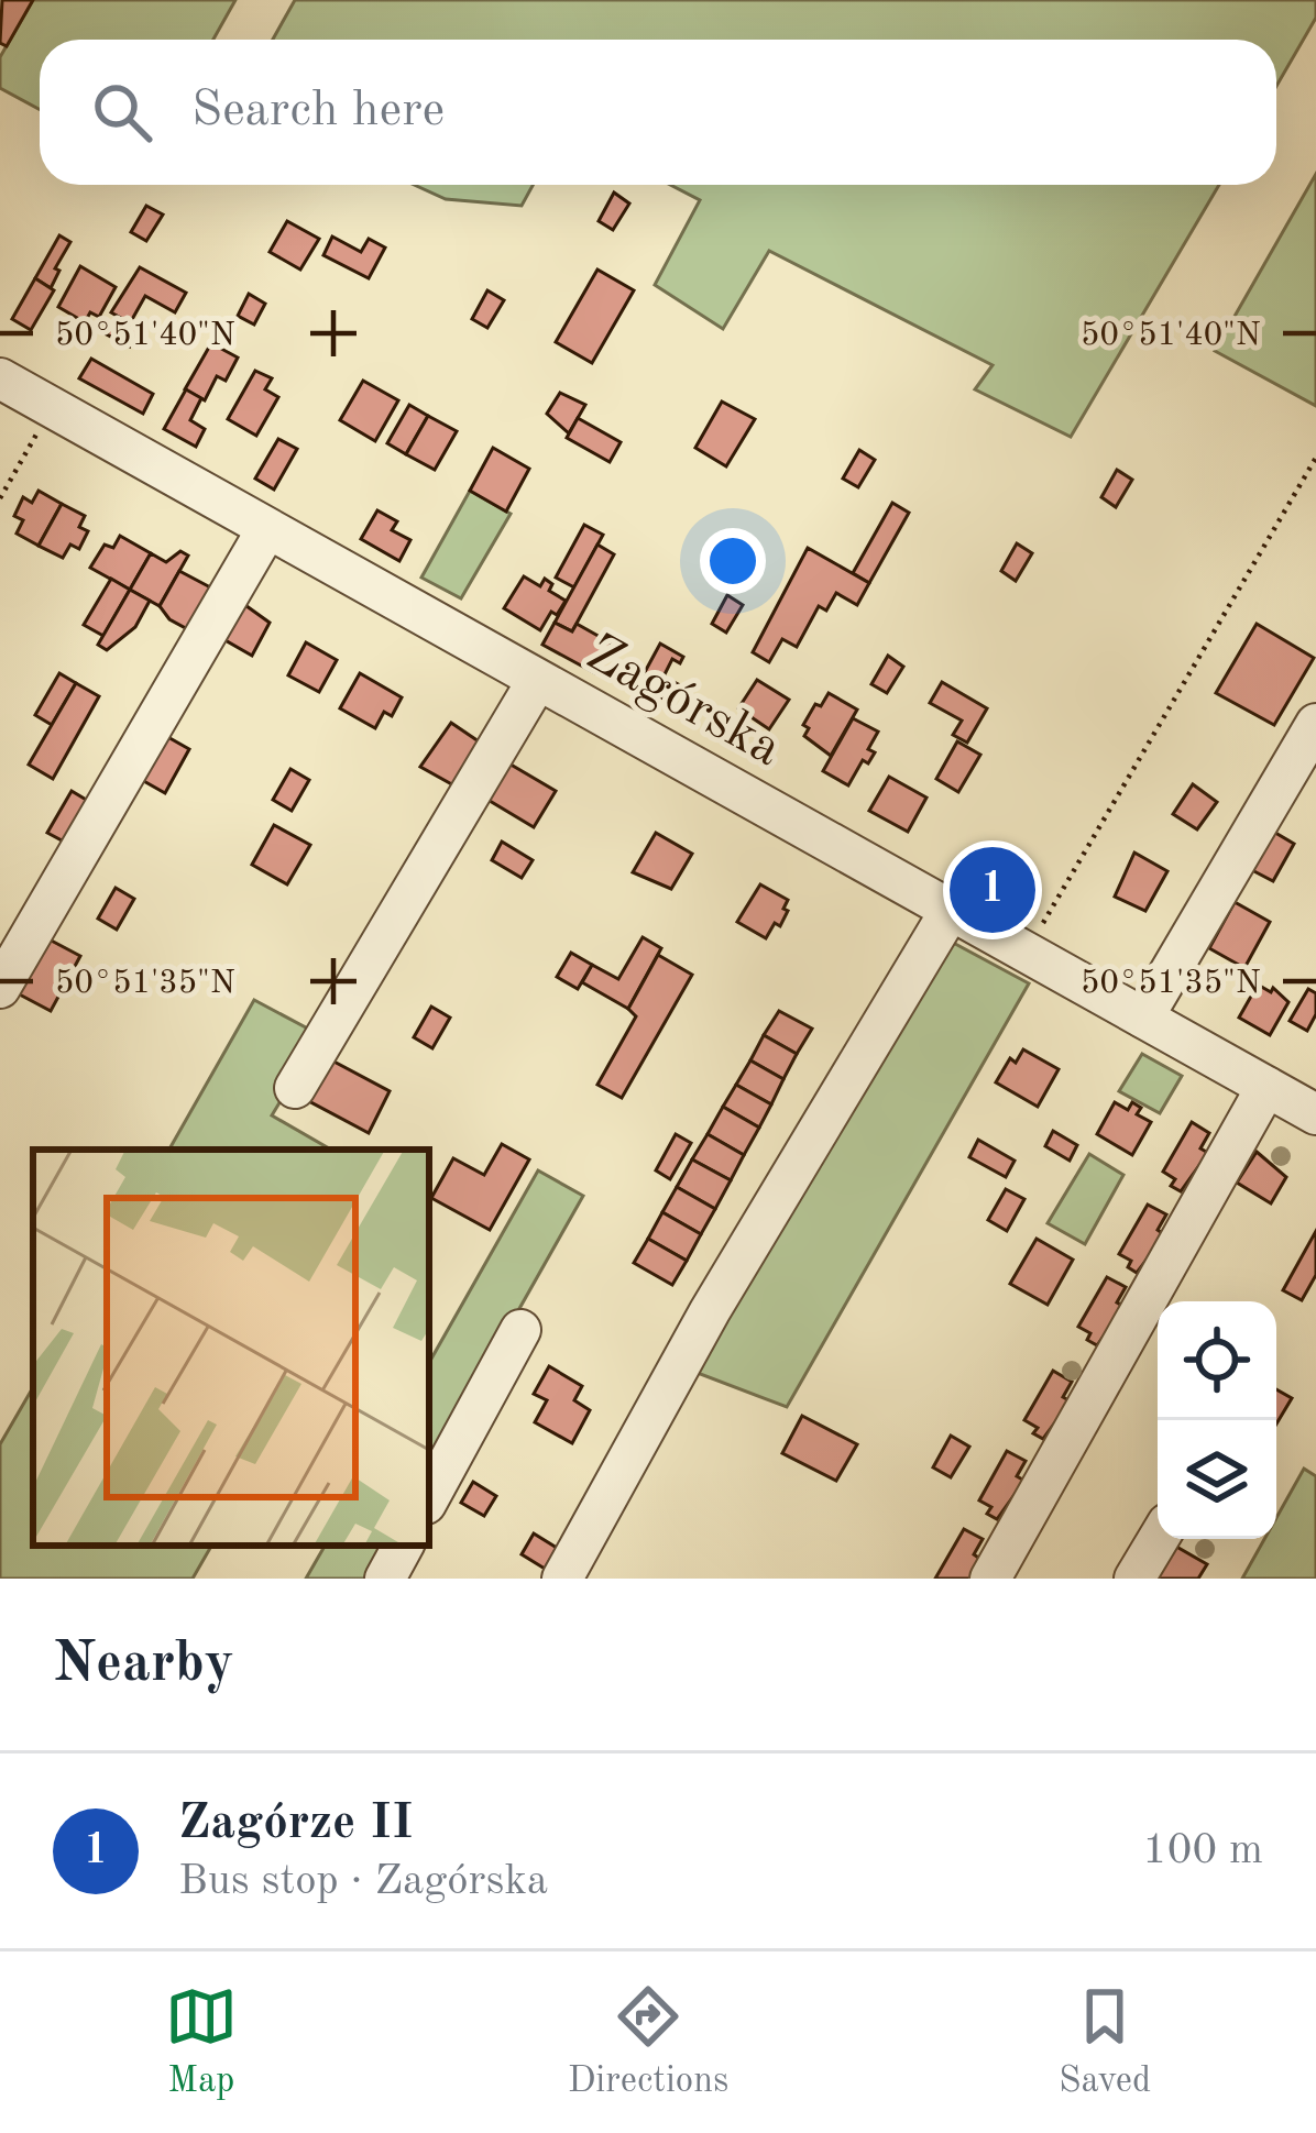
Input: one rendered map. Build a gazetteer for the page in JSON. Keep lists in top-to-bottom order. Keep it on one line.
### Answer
{"streets":{"street":["Zagórska"]},"page":{"search":"Search here","pins":"1","heading":"Nearby","list":[{"mark":"1","name":"Zagórze II","note":"Bus stop · Zagórska","value":"100 m"}],"nav":["Map","Directions","Saved"]},"coordinates":["50°51'40\"N","50°51'35\"N"]}
